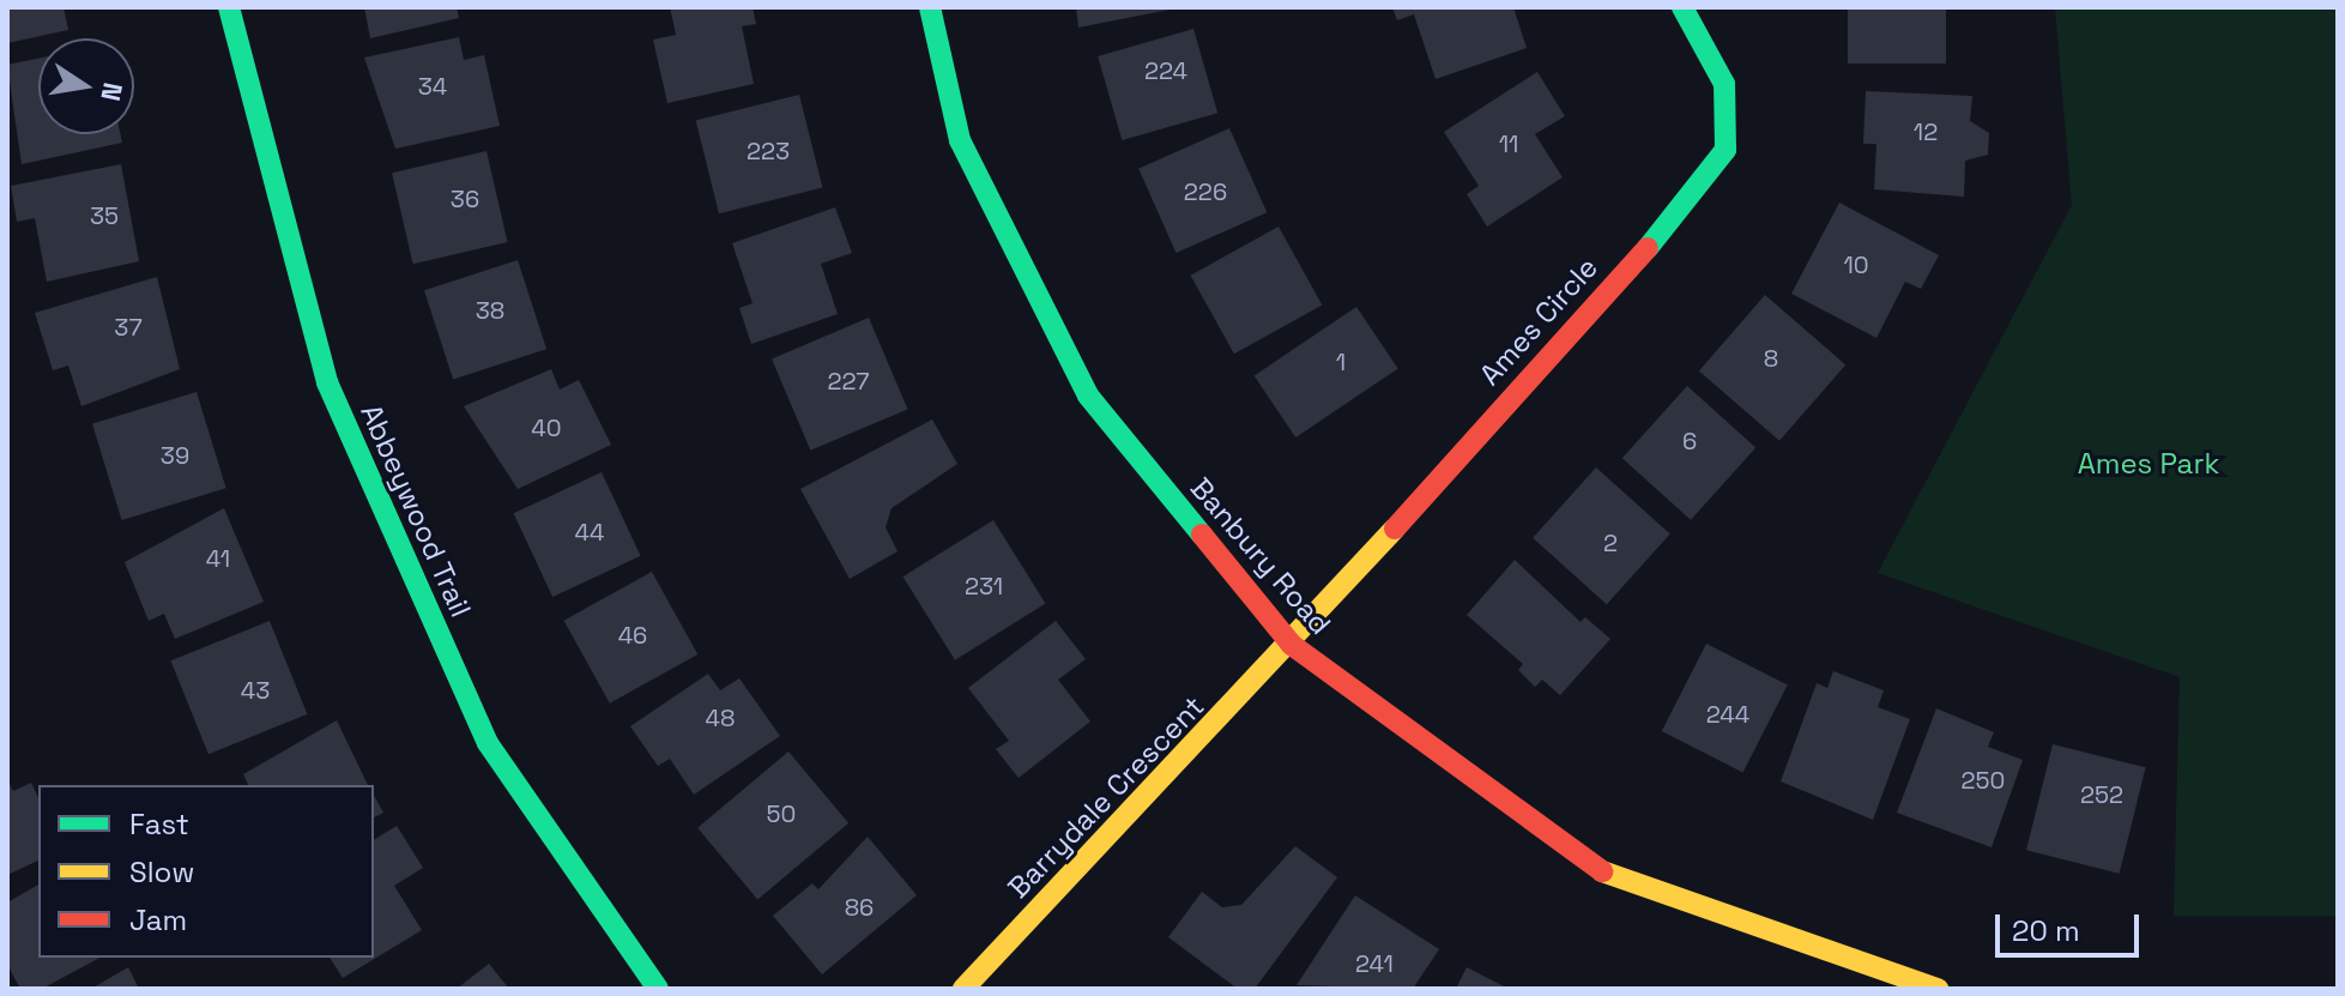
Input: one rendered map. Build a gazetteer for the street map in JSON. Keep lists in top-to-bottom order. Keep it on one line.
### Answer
{"streets":{"street":["Ames Circle","Abbeywood Trail","Banbury Road","Barrydale Crescent"]},"crossings":[["Ames Circle","Banbury Road"],["Ames Circle","Barrydale Crescent"],["Banbury Road","Barrydale Crescent"]],"parks":["Ames Park"],"house_numbers":["224","34","12","11","223","226","36","35","10","38","37","8","1","227","40","6","39","44","2","41","231","46","43","244","48","250","252","50","86","241"],"legend":["Fast","Slow","Jam"],"scale_bar":"20 m","north":"right"}
